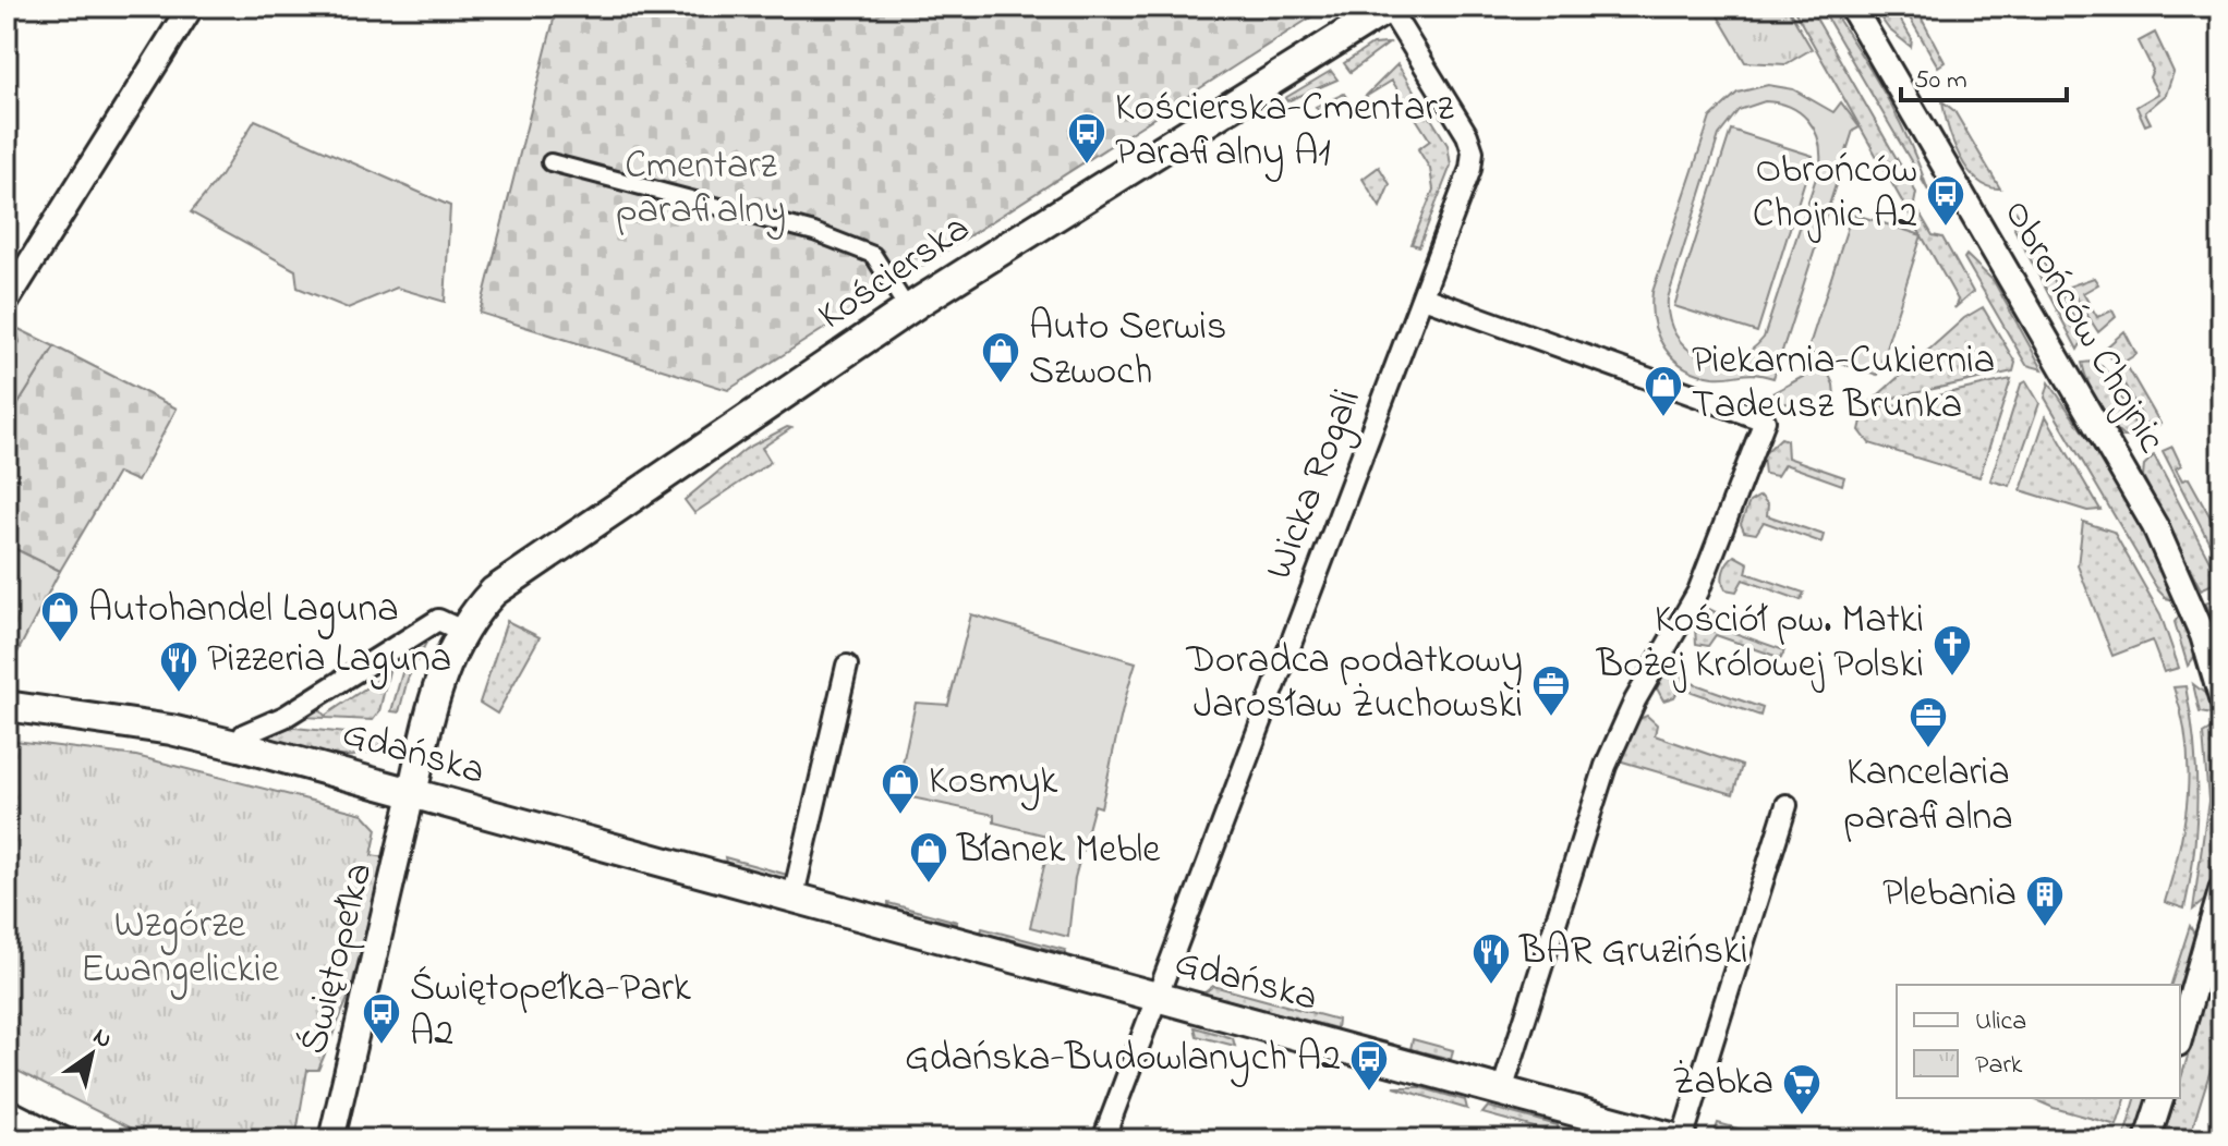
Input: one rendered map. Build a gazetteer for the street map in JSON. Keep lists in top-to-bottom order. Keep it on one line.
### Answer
{"streets":{"main road":["Kościerska","Gdańska"],"street":["Obrońców Chojnic","Wicka Rogali","Świętopełka"]},"crossings":[["Kościerska","Wicka Rogali"],["Kościerska","Gdańska"],["Kościerska","Świętopełka"],["Wicka Rogali","Gdańska"],["Gdańska","Świętopełka"]],"parks":["Cmentarz parafialny","Wzgórze Ewangelickie"],"places":{"bus stop":["Kościerska-Cmentarz Parafialny A1","Obrońców Chojnic A2","Świętopełka-Park A2","Gdańska-Budowlanych A2"],"shop":["Auto Serwis Szwoch","Piekarnia-Cukiernia Tadeusz Brunka","Autohandel Laguna","Kosmyk","Błanek Meble"],"church":["Kościół pw. Matki Bożej Królowej Polski"],"restaurant":["Pizzeria Laguna","BAR Gruziński"],"office":["Doradca podatkowy Jarosław Żuchowski","Kancelaria parafialna"],"building":["Plebania"],"supermarket":["Żabka"]},"legend":["Ulica","Park"],"scale_bar":"50 m","north":"top right"}
